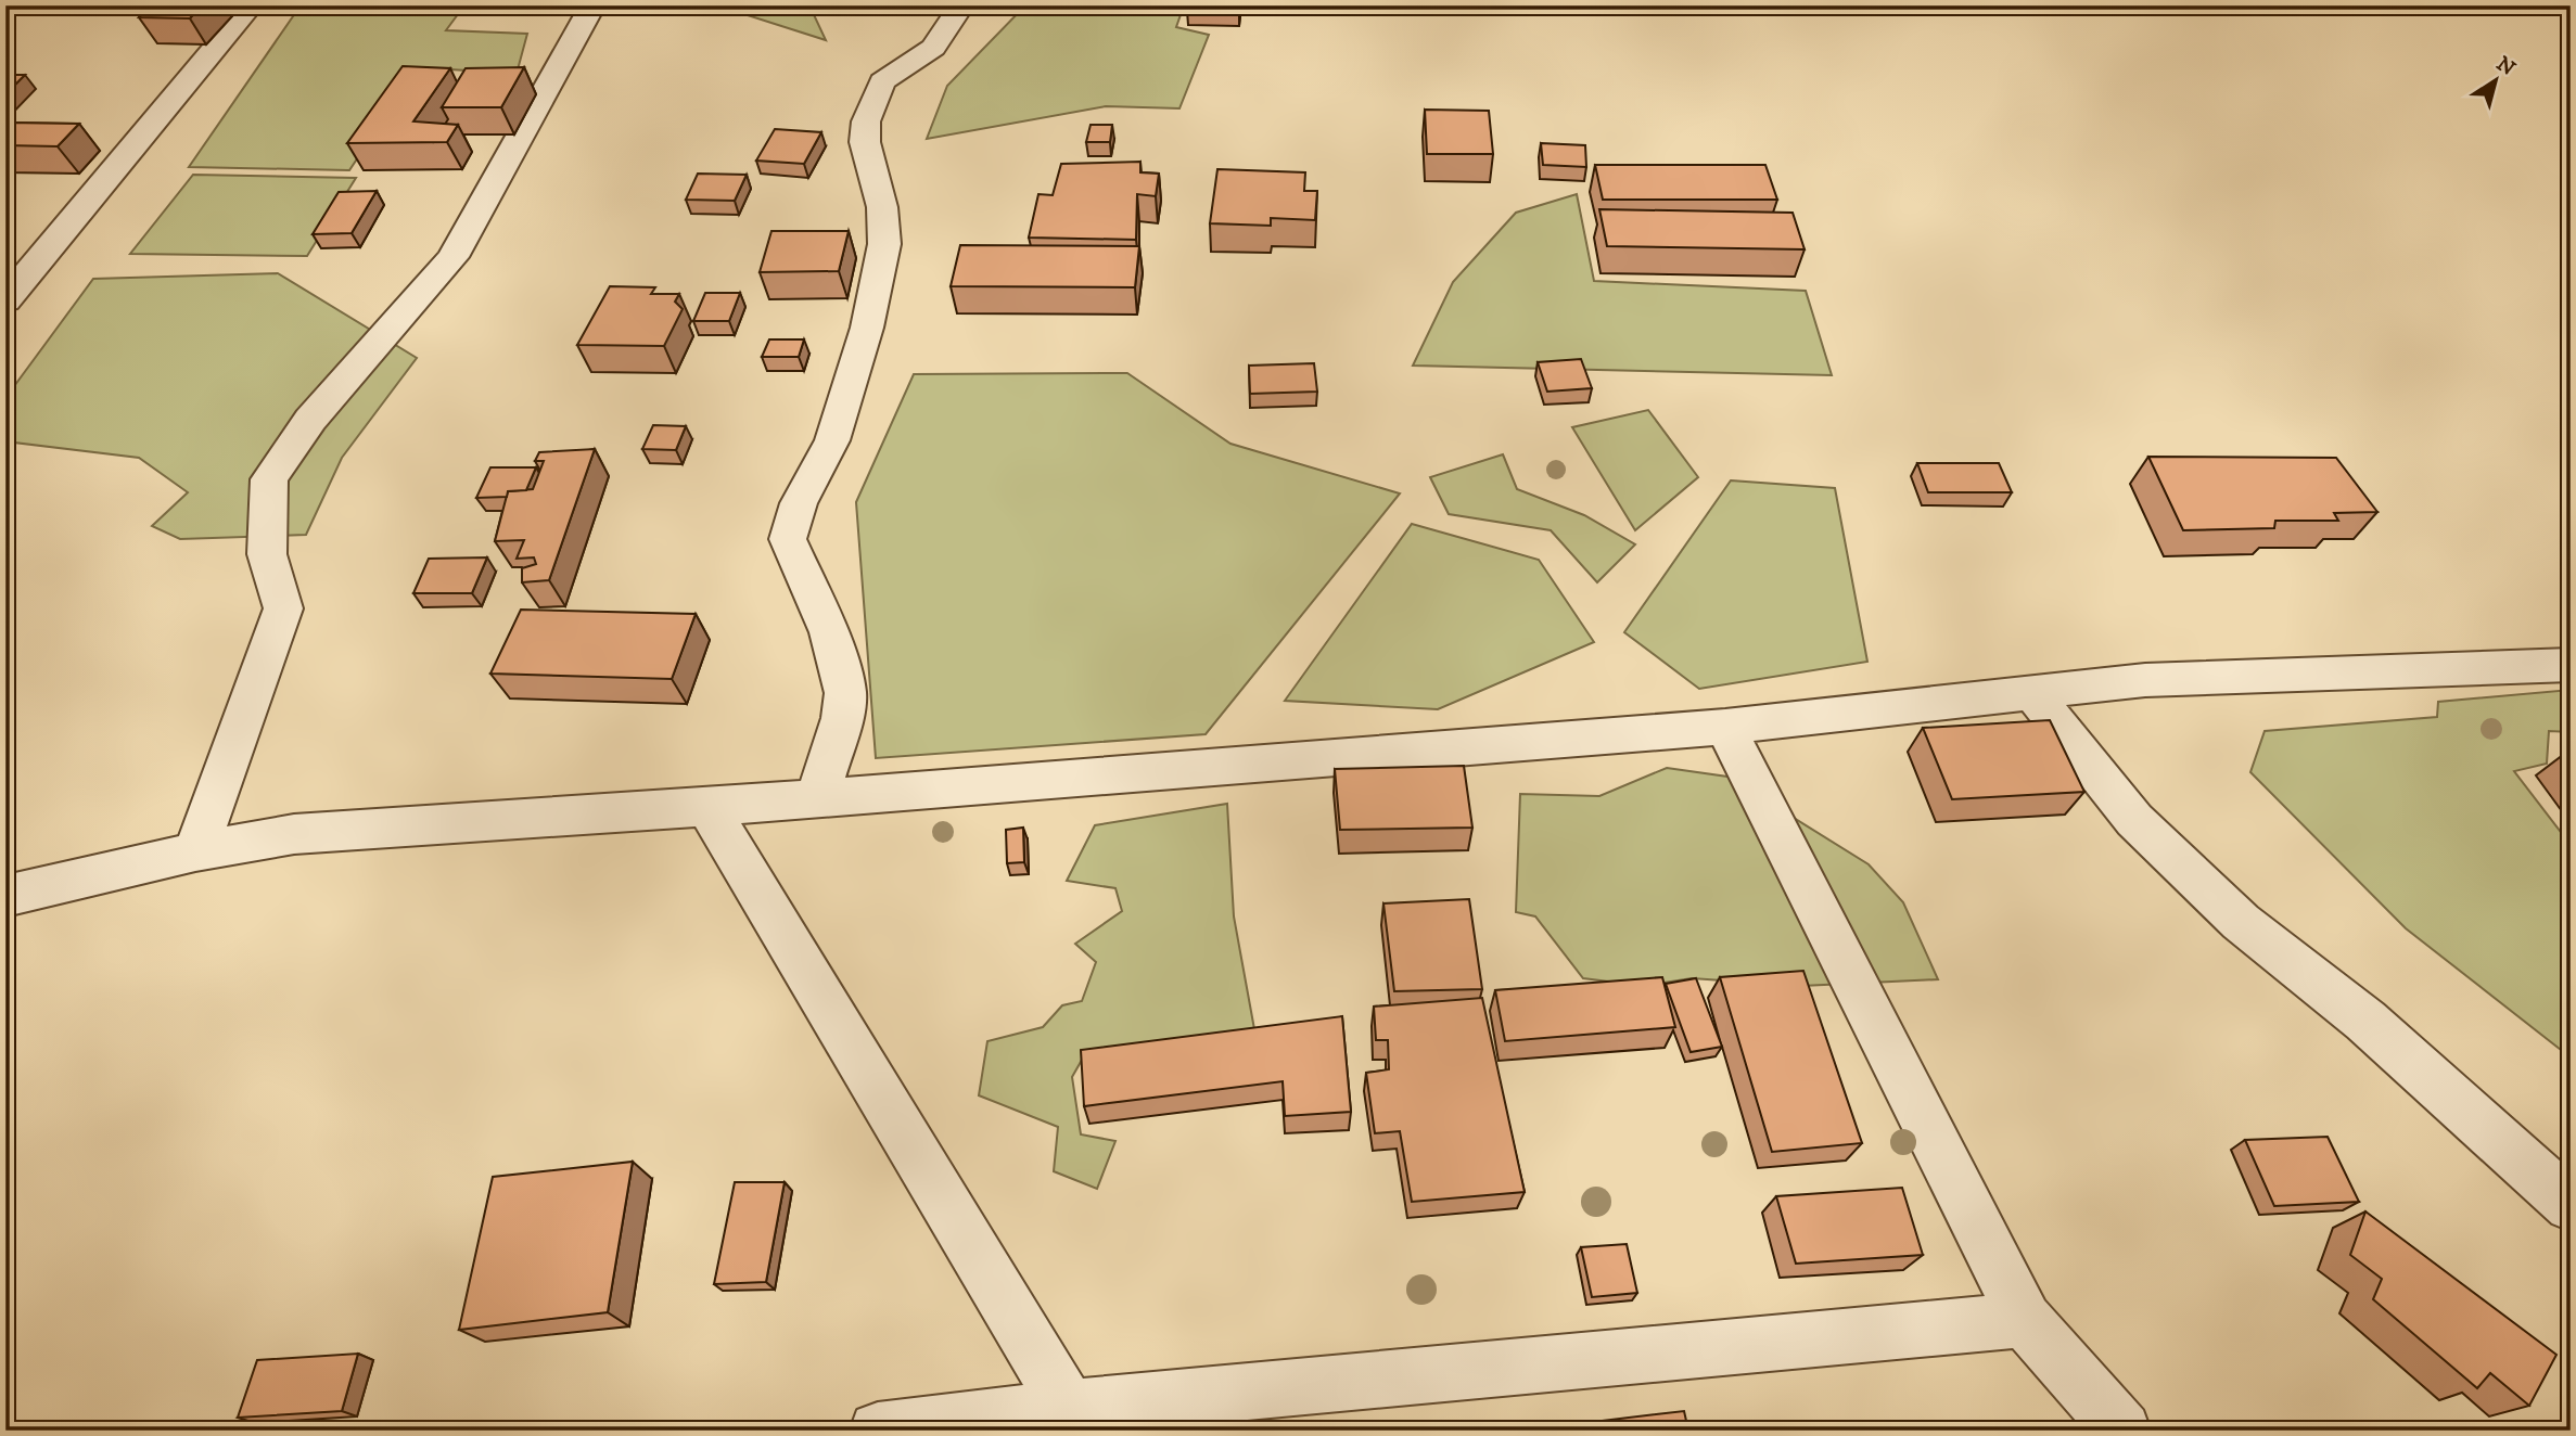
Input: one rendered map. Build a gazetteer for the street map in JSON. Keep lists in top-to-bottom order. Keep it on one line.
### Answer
{"north":"top right"}
